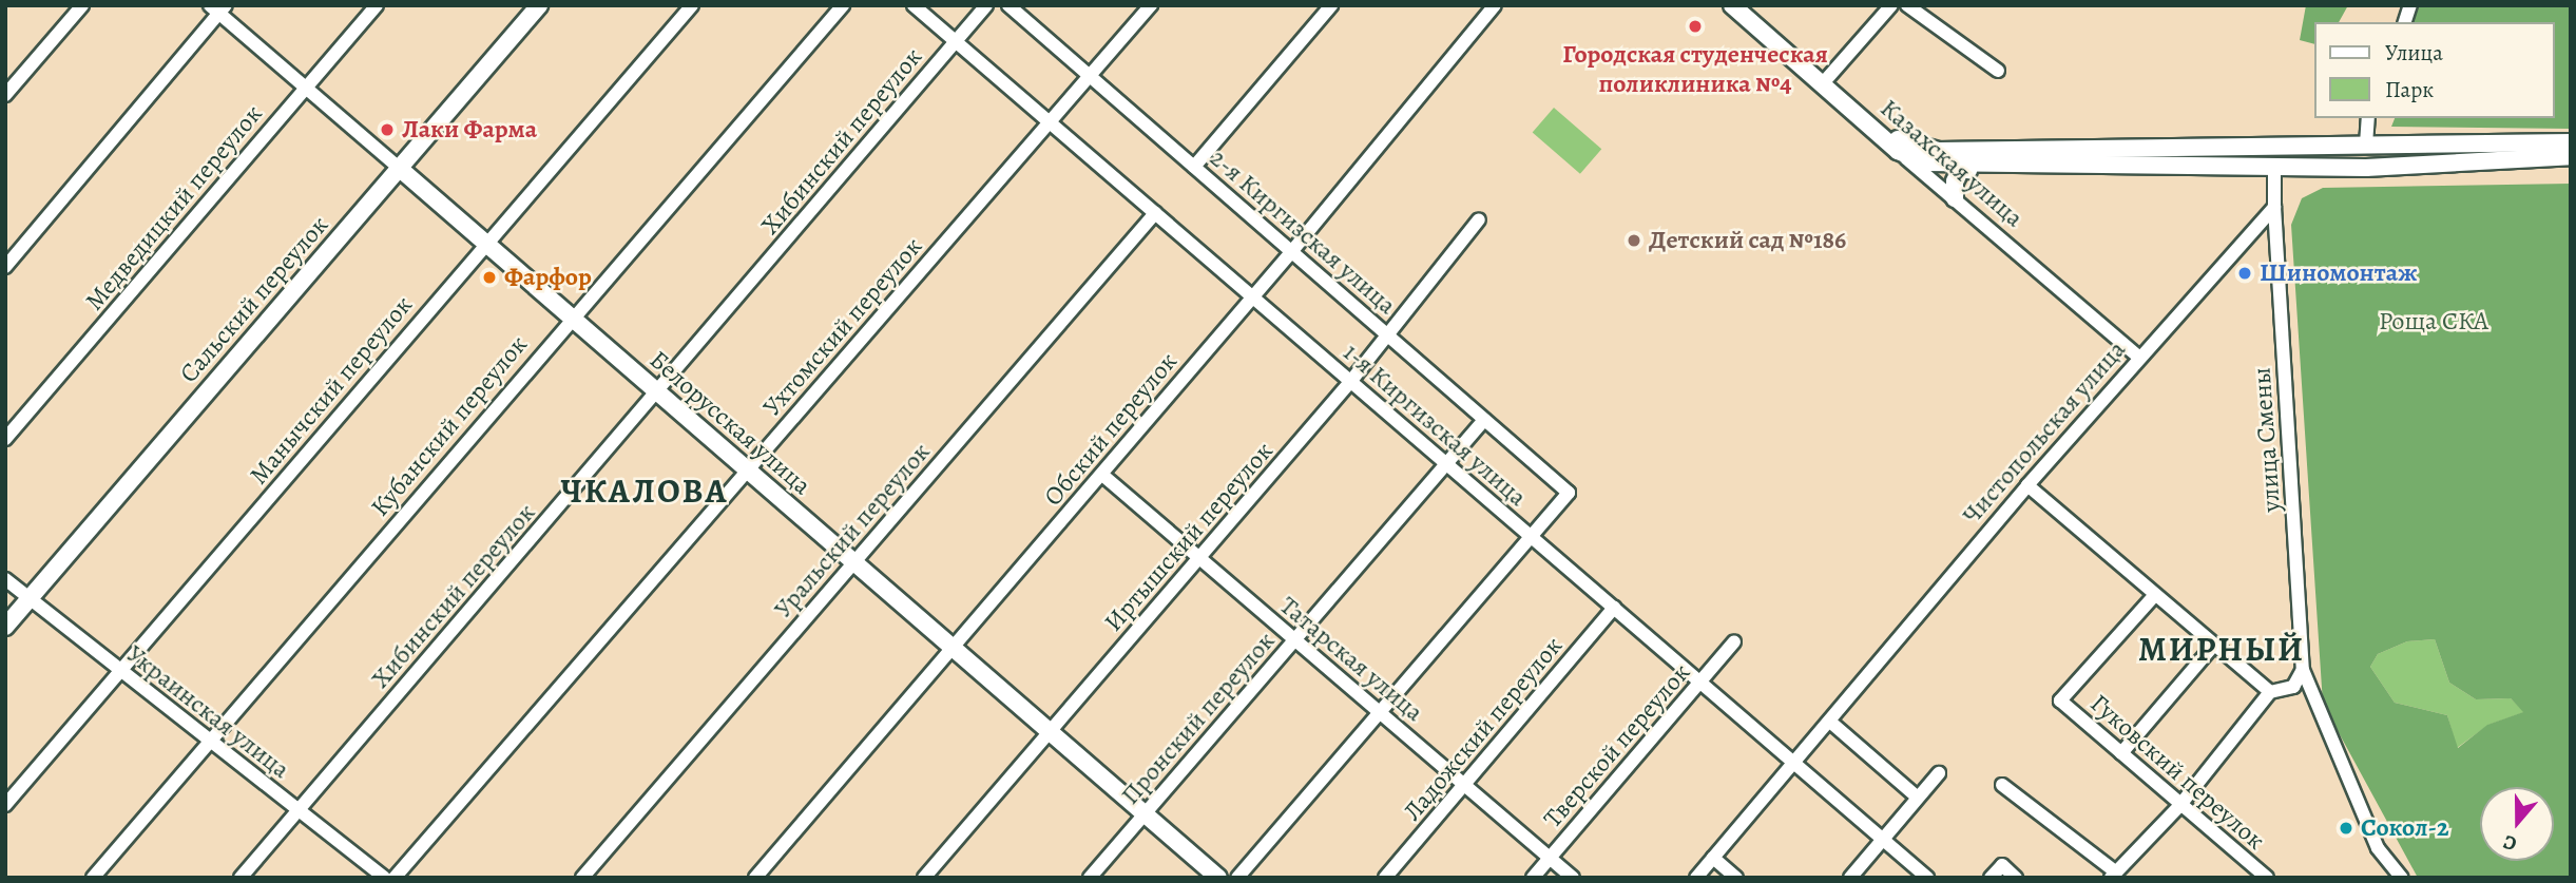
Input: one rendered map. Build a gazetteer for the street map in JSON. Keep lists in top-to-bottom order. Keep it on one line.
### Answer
{"streets":{"main road":["Казахская улица","Сальский переулок","Белорусская улица"],"street":["Хибинский переулок","Медведицкий переулок","2-я Киргизская улица","Ухтомский переулок","Манычский переулок","1-я Киргизская улица","Кубанский переулок","Обский переулок","Чистопольская улица","улица Смены","Уральский переулок","Иртышский переулок","Татарская улица","Украинская улица","Пронский переулок","Ладожский переулок","Тверской переулок","Гуковский переулок"]},"crossings":[["Хибинский переулок","Белорусская улица"],["Хибинский переулок","1-я Киргизская улица"],["Хибинский переулок","Украинская улица"],["Казахская улица","Чистопольская улица"],["Медведицкий переулок","Белорусская улица"],["2-я Киргизская улица","Ухтомский переулок"],["2-я Киргизская улица","1-я Киргизская улица"],["2-я Киргизская улица","Обский переулок"],["2-я Киргизская улица","Иртышский переулок"],["2-я Киргизская улица","Пронский переулок"],["Сальский переулок","Белорусская улица"],["Сальский переулок","Украинская улица"],["Ухтомский переулок","Белорусская улица"],["Ухтомский переулок","1-я Киргизская улица"],["Манычский переулок","Белорусская улица"],["Манычский переулок","Украинская улица"],["Белорусская улица","Кубанский переулок"],["Белорусская улица","Обский переулок"],["Белорусская улица","Уральский переулок"],["Белорусская улица","Иртышский переулок"],["Белорусская улица","Пронский переулок"],["1-я Киргизская улица","Обский переулок"],["1-я Киргизская улица","Чистопольская улица"],["1-я Киргизская улица","Уральский переулок"],["1-я Киргизская улица","Иртышский переулок"],["1-я Киргизская улица","Пронский переулок"],["1-я Киргизская улица","Ладожский переулок"],["1-я Киргизская улица","Тверской переулок"],["Кубанский переулок","Украинская улица"],["Обский переулок","Татарская улица"],["Чистопольская улица","улица Смены"],["Иртышский переулок","Татарская улица"],["Татарская улица","Пронский переулок"],["Татарская улица","Ладожский переулок"],["Татарская улица","Тверской переулок"]],"districts":["ЧКАЛОВА","МИРНЫЙ"],"parks":["Роща СКА"],"places":["Городская студенческая поликлиника №4","Лаки Фарма","Детский сад №186","Шиномонтаж","Фарфор","Сокол-2"],"legend":["Улица","Парк"],"north":"bottom"}
